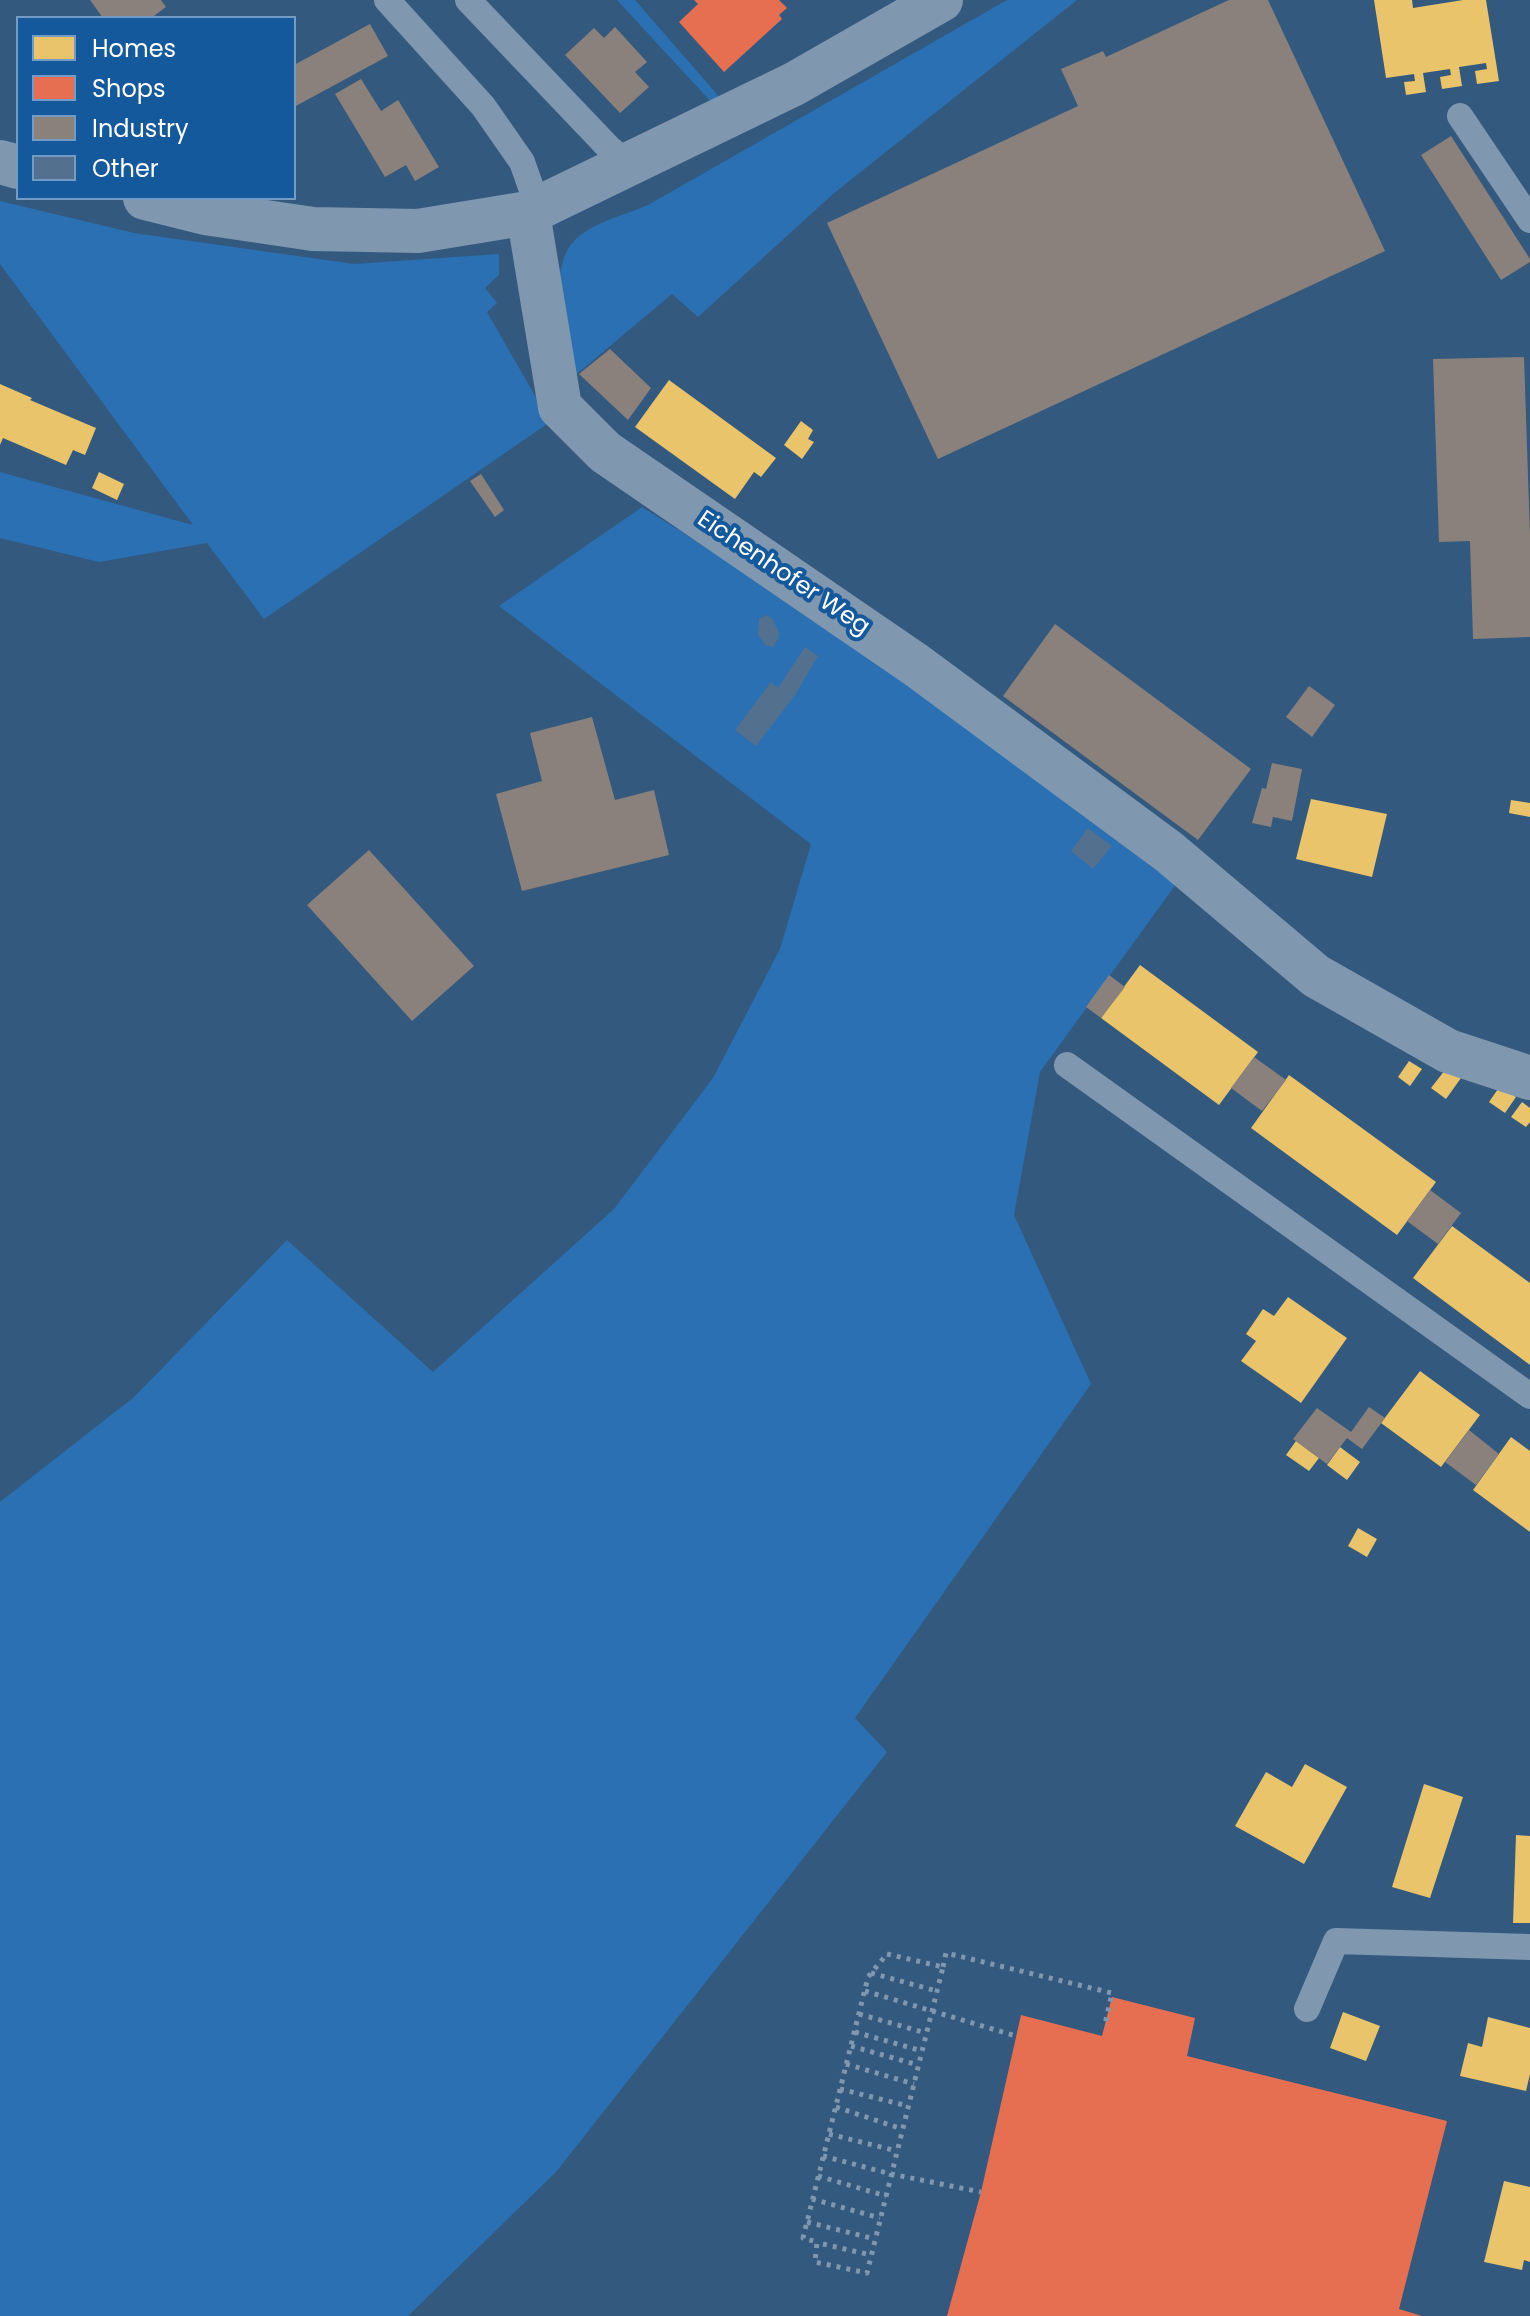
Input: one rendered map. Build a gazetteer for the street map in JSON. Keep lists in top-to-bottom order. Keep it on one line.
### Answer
{"streets":{"street":["Eichenhofer Weg"]},"legend":["Homes","Shops","Industry","Other"]}
